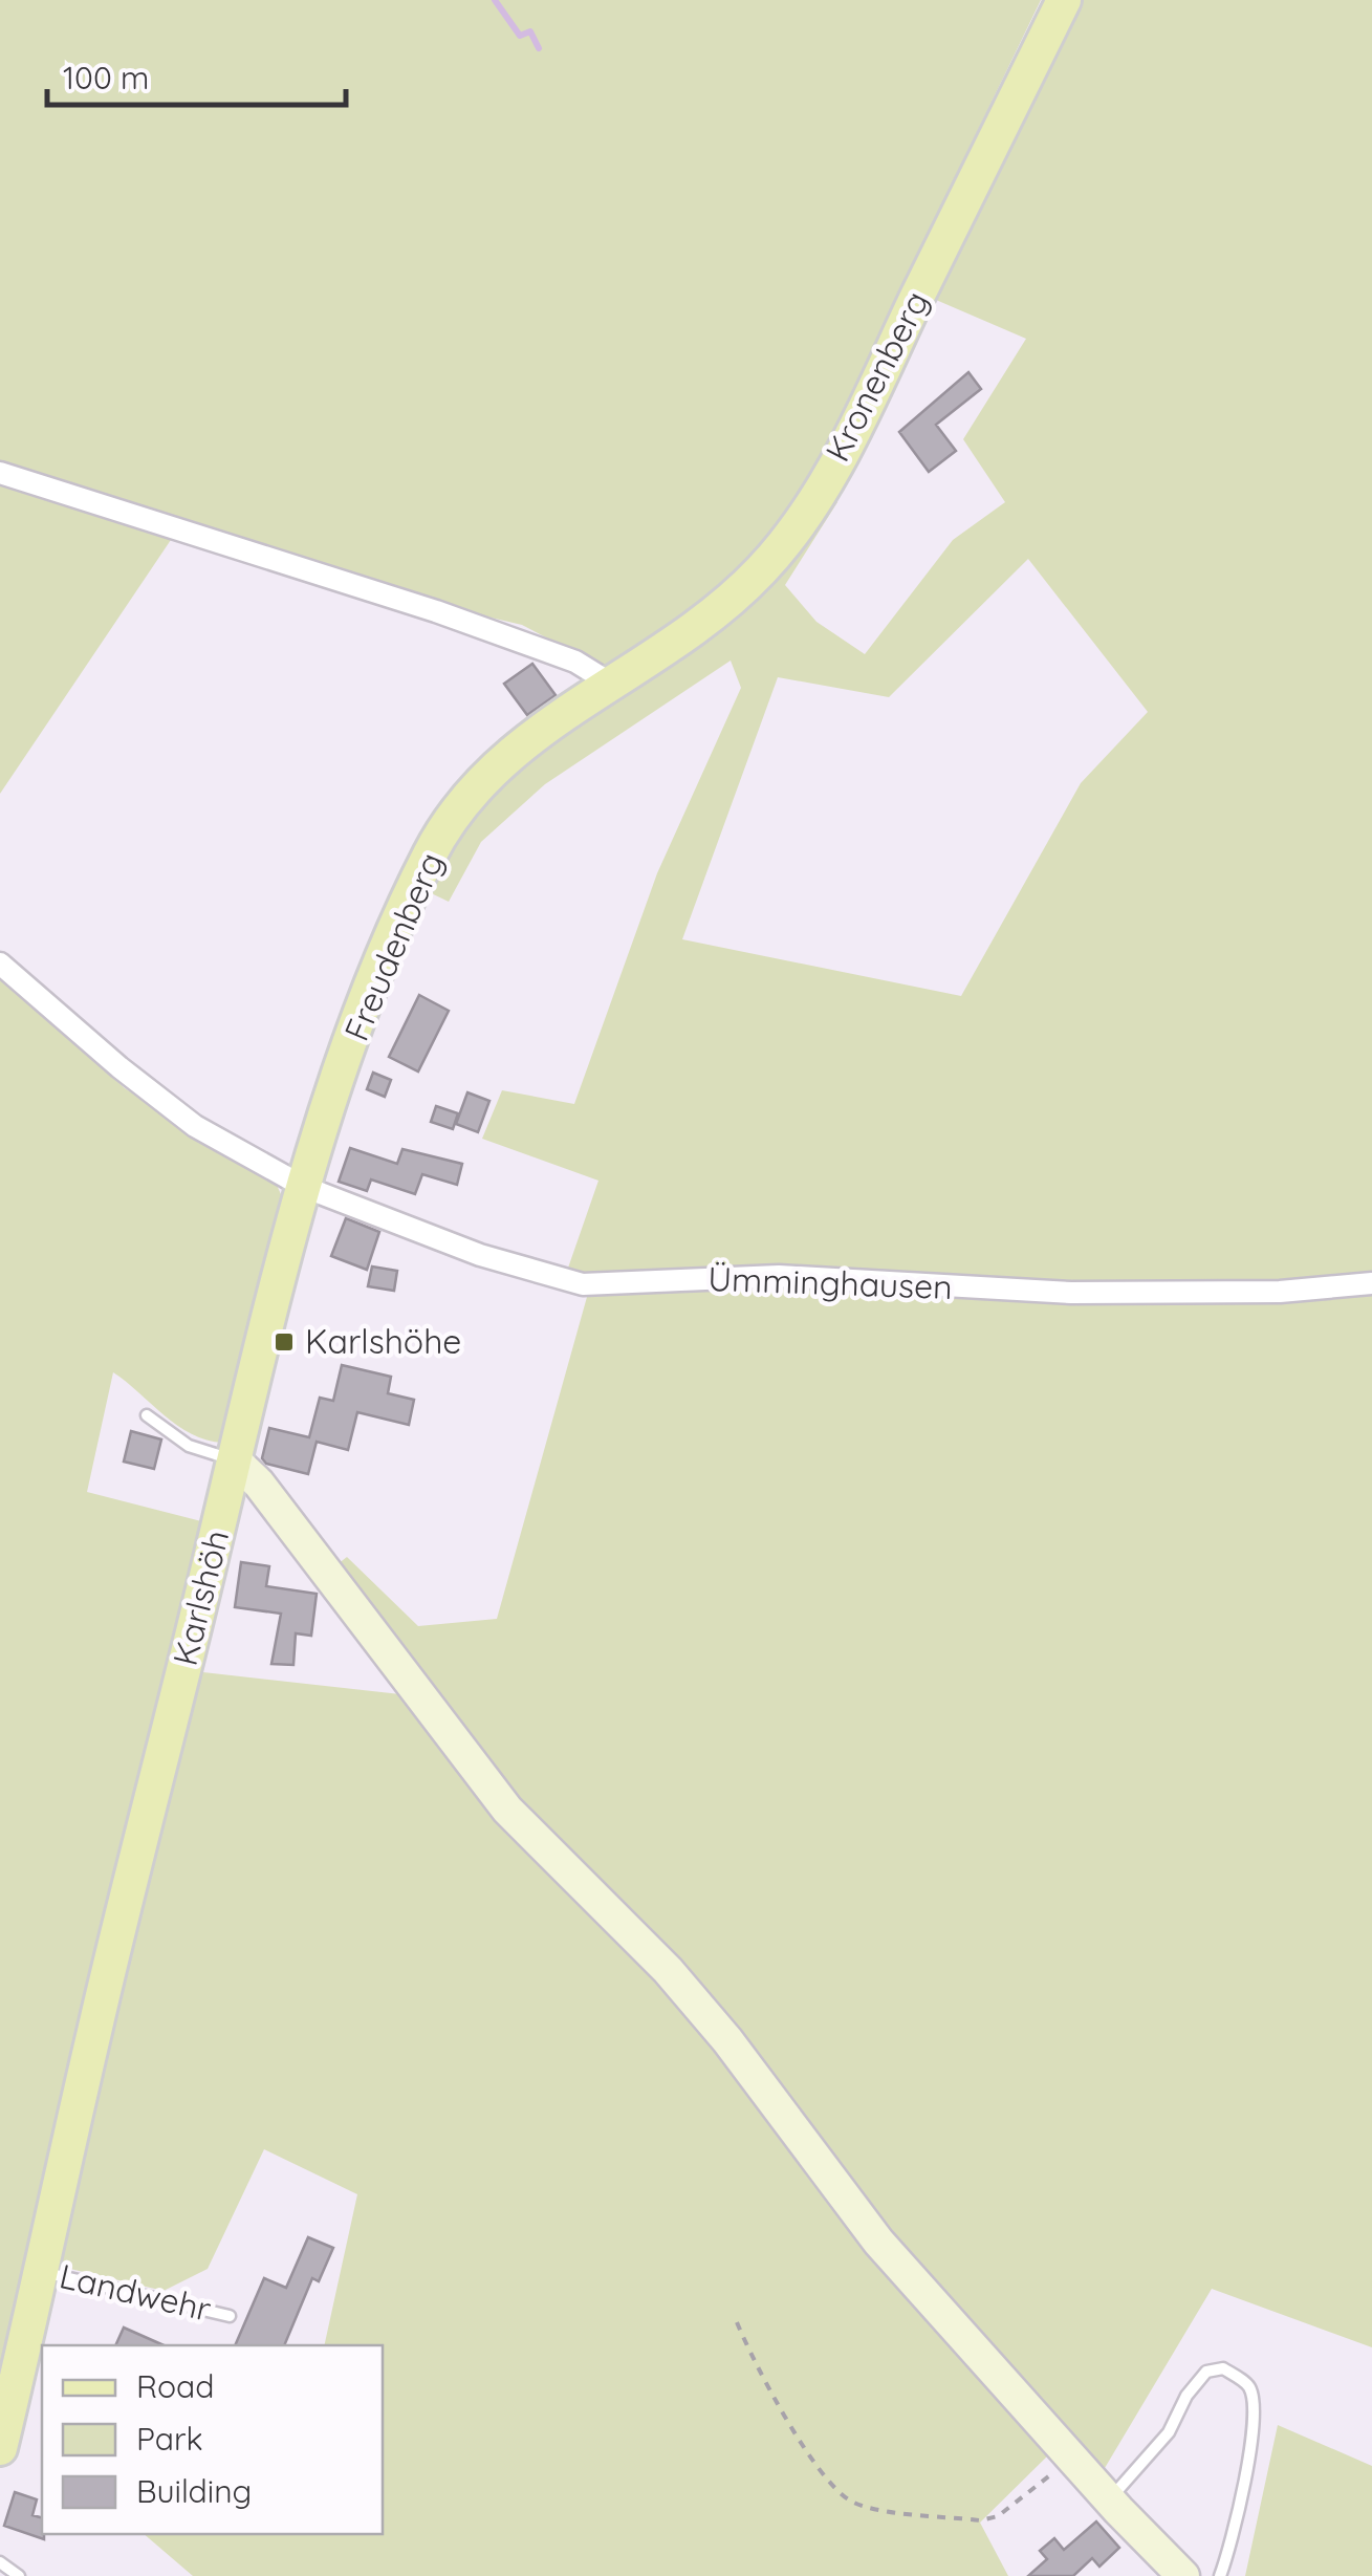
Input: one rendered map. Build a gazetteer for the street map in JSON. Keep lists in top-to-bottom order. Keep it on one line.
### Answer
{"streets":{"main road":["Kronenberg","Freudenberg","Karlshöh"],"street":["Ümminghausen"],"lane":["Landwehr"]},"crossings":[["Kronenberg","Freudenberg"],["Freudenberg","Ümminghausen"],["Freudenberg","Karlshöh"],["Karlshöh","Landwehr"]],"places":{"transit":["Karlshöhe"]},"legend":["Road","Park","Building"],"scale_bar":"100 m"}
